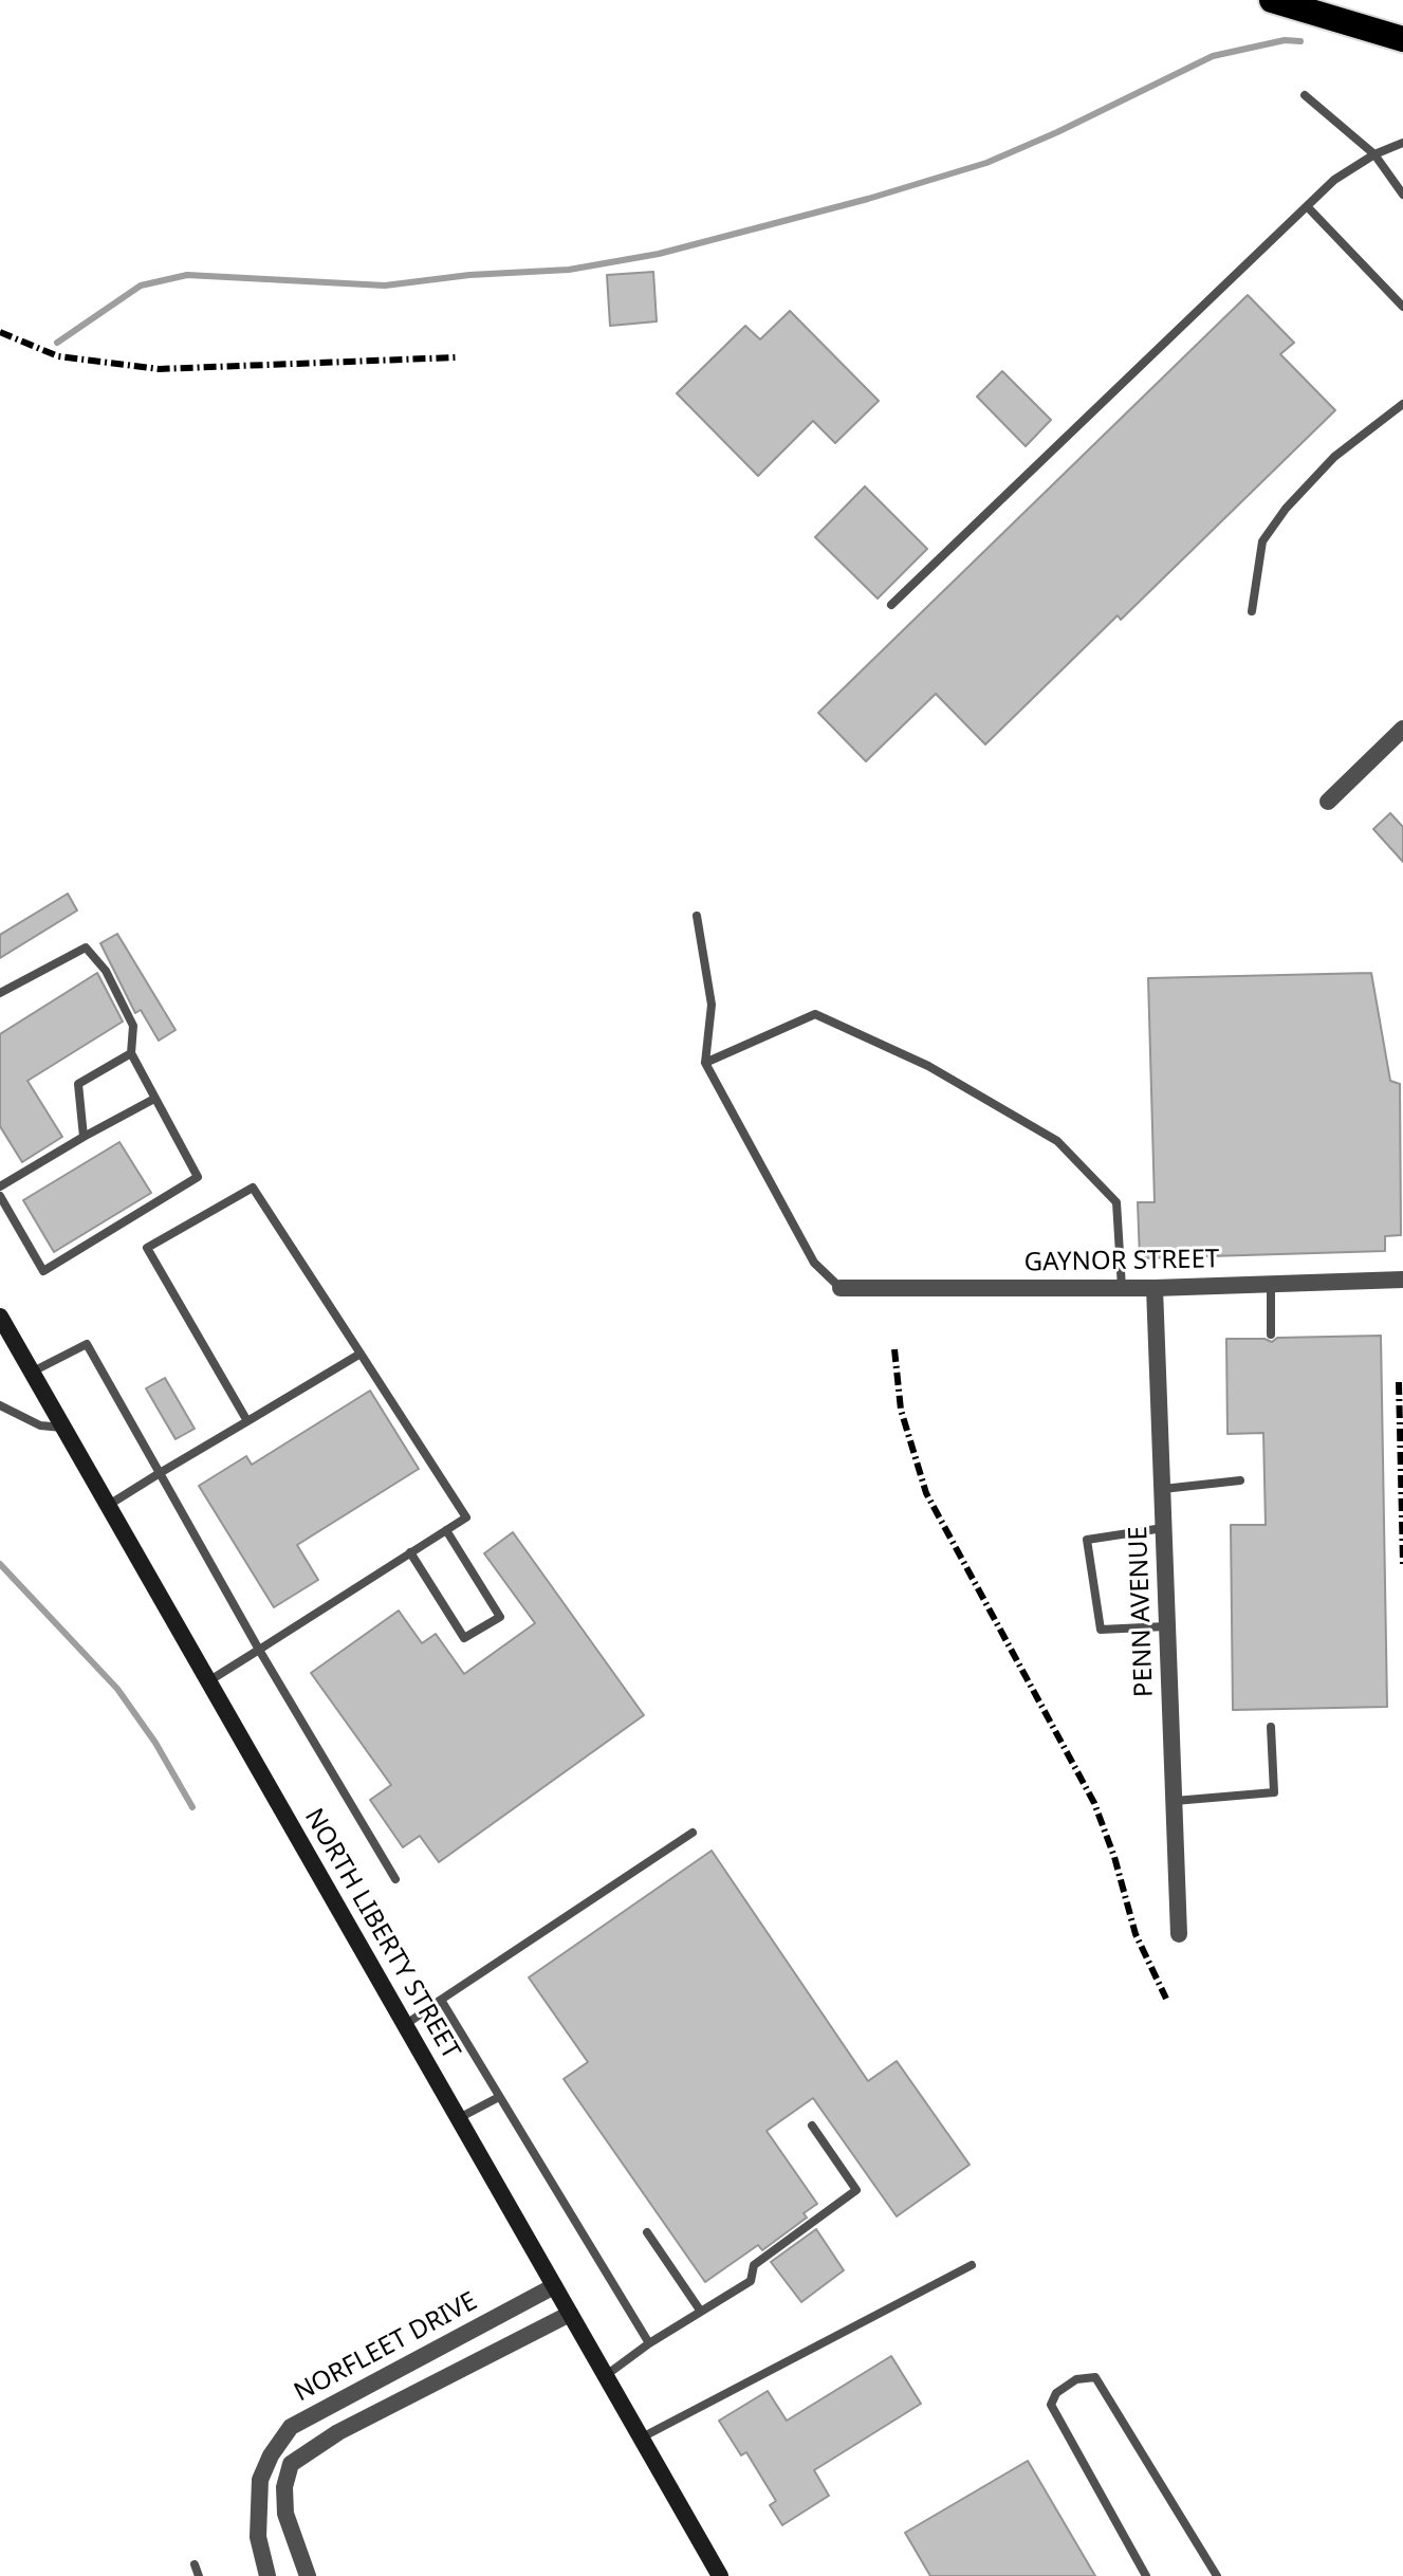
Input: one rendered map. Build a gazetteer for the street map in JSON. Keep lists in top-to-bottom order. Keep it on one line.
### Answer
{"streets":{"main road":["NORTH LIBERTY STREET"],"street":["GAYNOR STREET","PENN AVENUE","NORFLEET DRIVE"]},"crossings":[["GAYNOR STREET","PENN AVENUE"],["NORTH LIBERTY STREET","NORFLEET DRIVE"]]}
